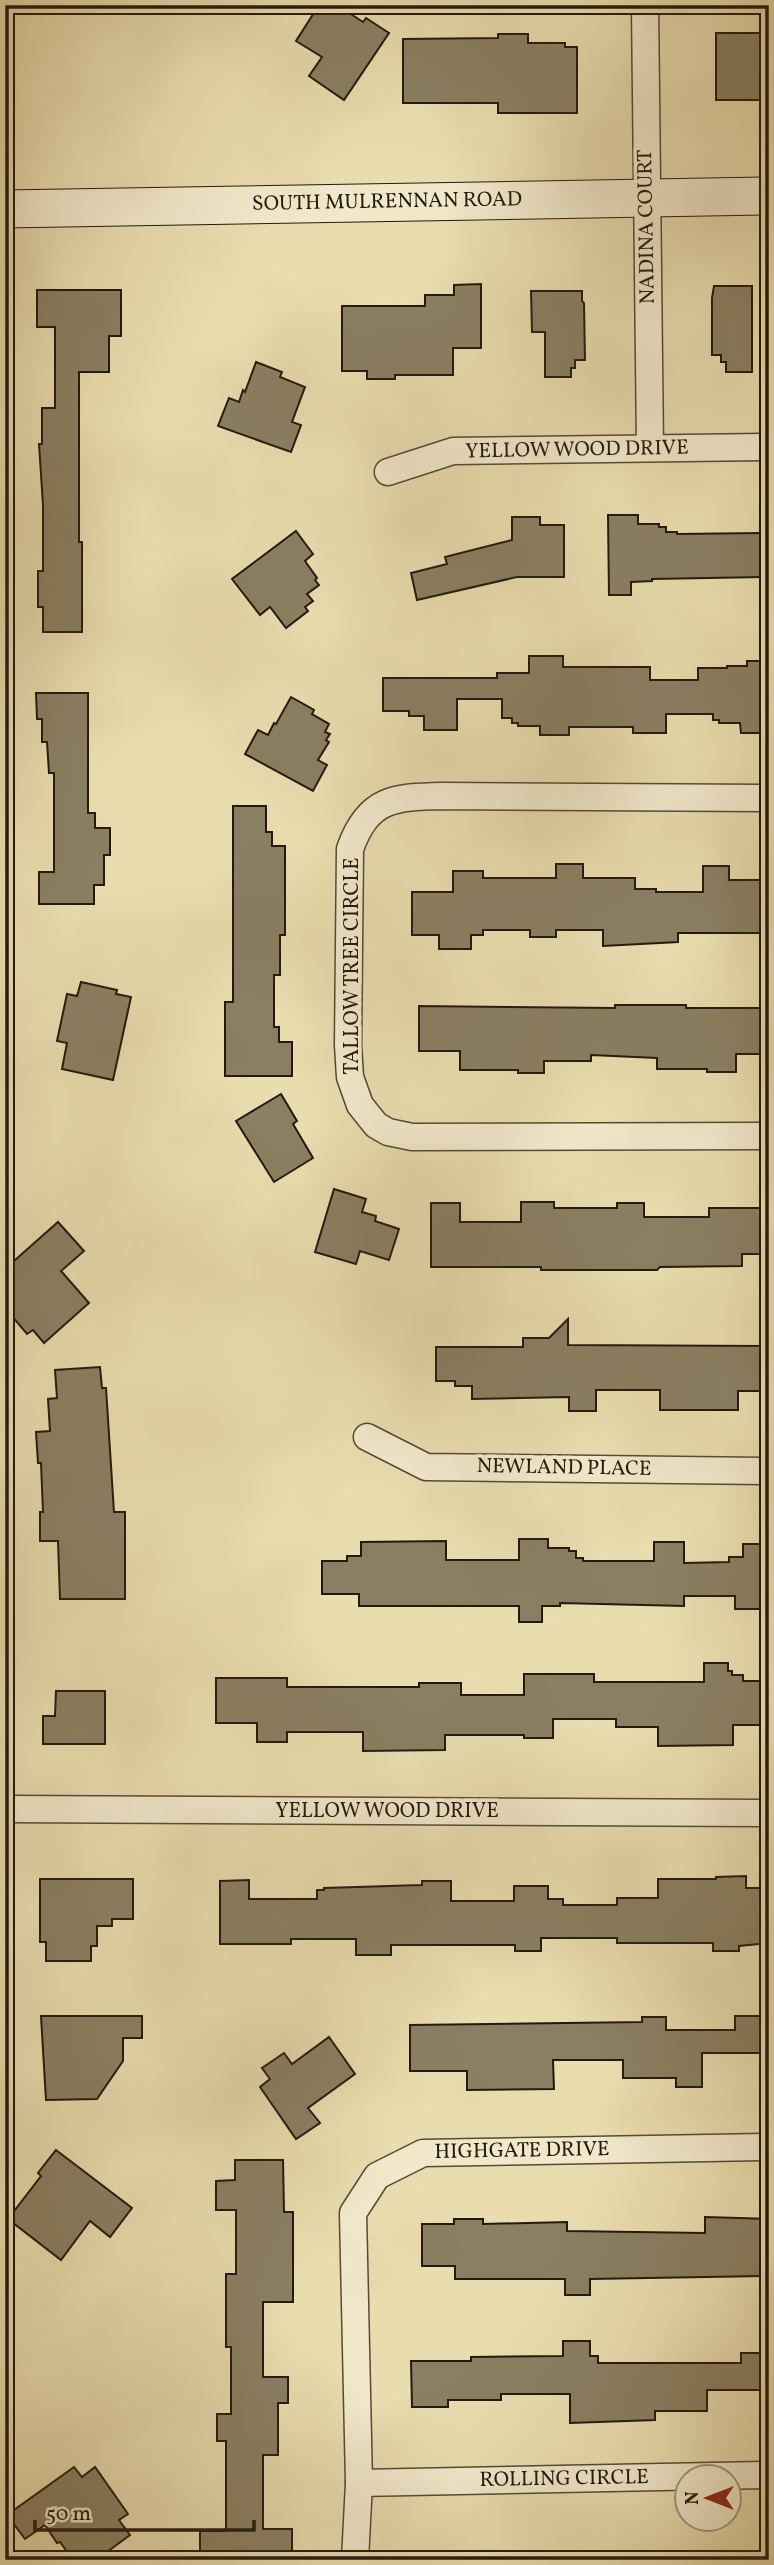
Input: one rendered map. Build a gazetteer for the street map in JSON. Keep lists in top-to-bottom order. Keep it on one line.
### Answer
{"streets":{"street":["SOUTH MULRENNAN ROAD","NADINA COURT","YELLOW WOOD DRIVE","TALLOW TREE CIRCLE","NEWLAND PLACE","HIGHGATE DRIVE","ROLLING CIRCLE"]},"crossings":[["SOUTH MULRENNAN ROAD","NADINA COURT"],["NADINA COURT","YELLOW WOOD DRIVE"],["HIGHGATE DRIVE","ROLLING CIRCLE"]],"scale_bar":"50 m","north":"left"}
